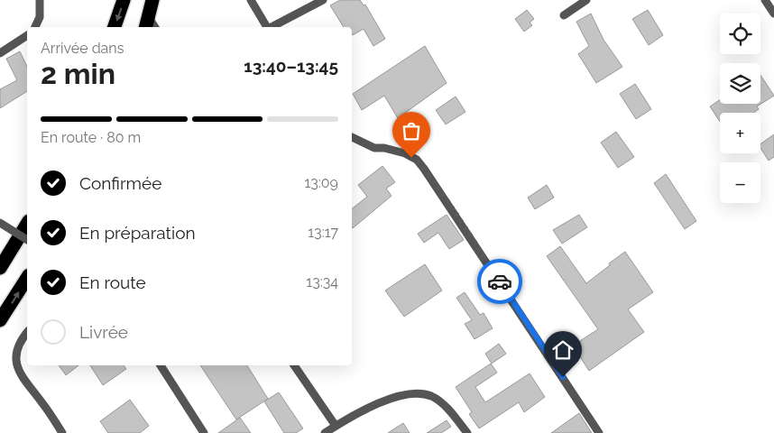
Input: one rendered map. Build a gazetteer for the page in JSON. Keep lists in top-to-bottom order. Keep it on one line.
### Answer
{"page":{"map_buttons":["+","−"],"heading":["2 min","Arrivée dans","13:40–13:45"],"bar":"En route · 80 m","list":[["Confirmée","13:09"],["En préparation","13:17"],["En route","13:34"],"Livrée"]}}
